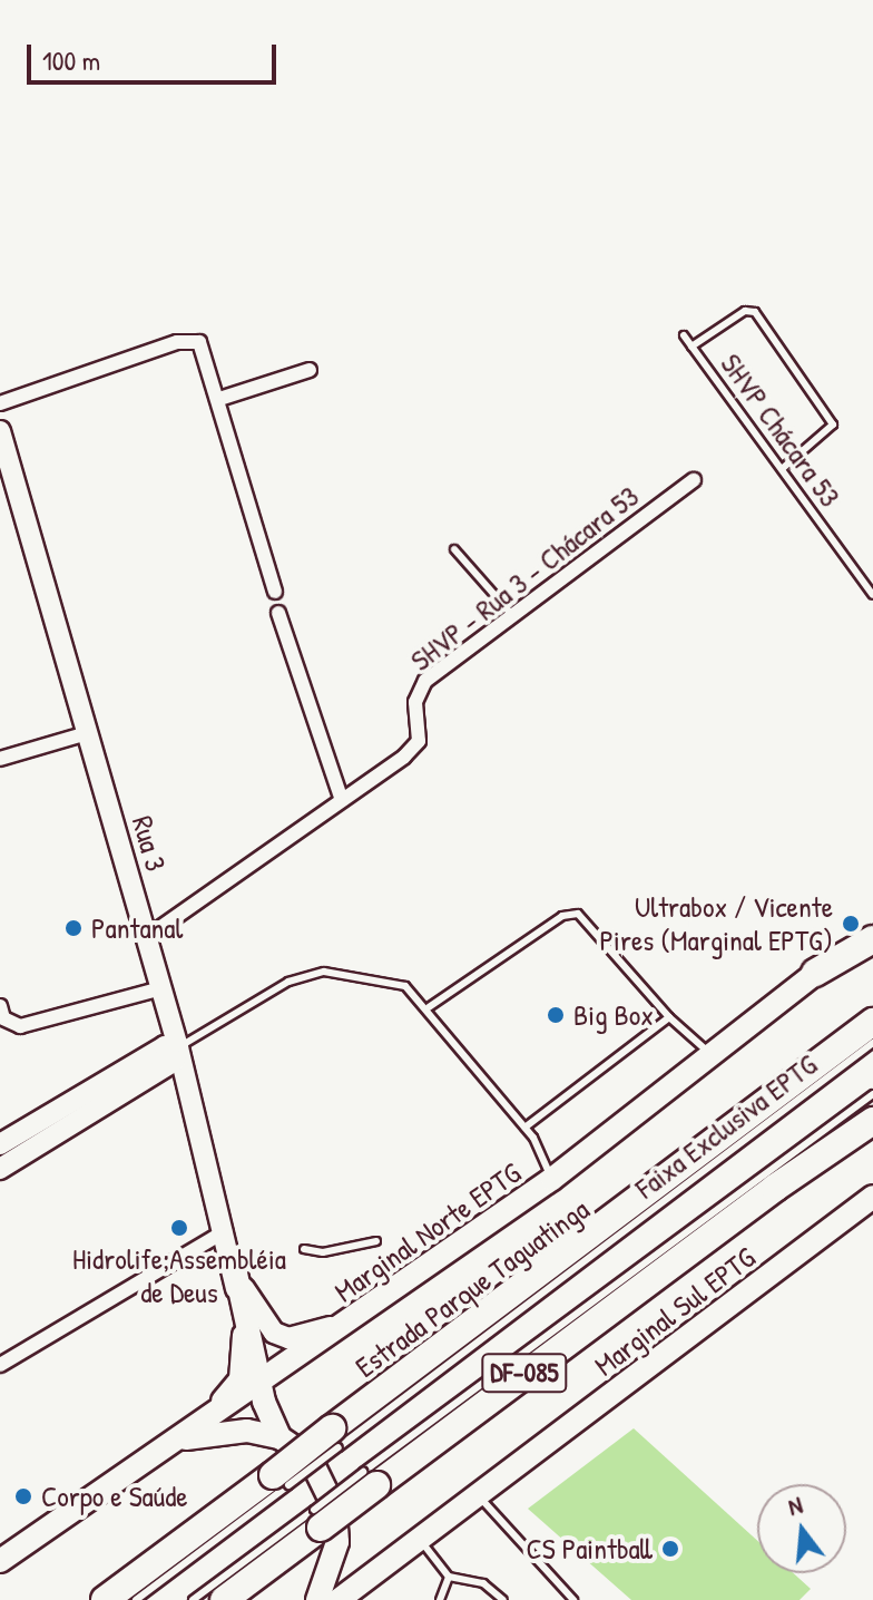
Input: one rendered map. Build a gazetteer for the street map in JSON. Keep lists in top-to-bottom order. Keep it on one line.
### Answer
{"streets":{"highway":["Estrada Parque Taguatinga","DF-085"],"main road":["Rua 3","Marginal Norte EPTG","Marginal Sul EPTG"],"street":["SHVP - Rua 3 - Chácara 53"],"lane":["SHVP Chácara 53","Faixa Exclusiva EPTG"]},"crossings":[["SHVP - Rua 3 - Chácara 53","Rua 3"],["Faixa Exclusiva EPTG","Estrada Parque Taguatinga"],["Faixa Exclusiva EPTG","DF-085"]],"places":["Ultrabox / Vicente Pires (Marginal EPTG)","Pantanal","Big Box","Hidrolife;Assembléia de Deus","Corpo e Saúde","CS Paintball"],"scale_bar":"100 m","north":"top"}
